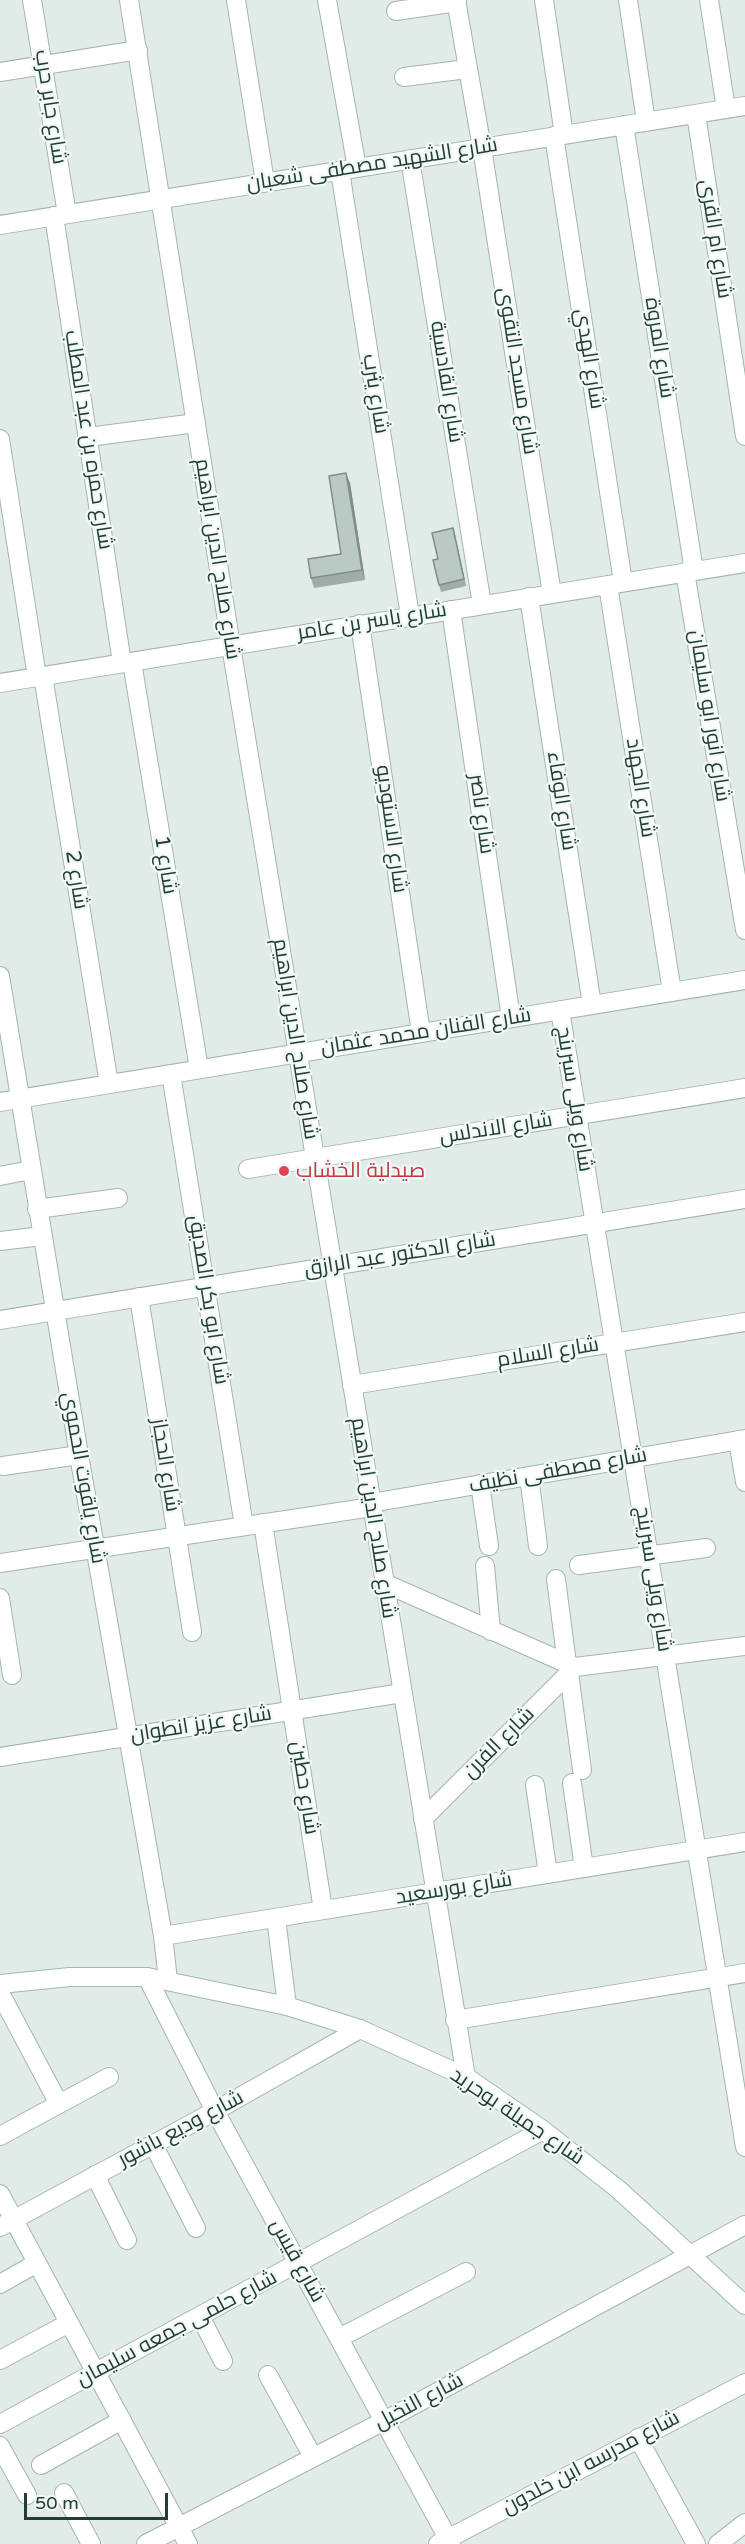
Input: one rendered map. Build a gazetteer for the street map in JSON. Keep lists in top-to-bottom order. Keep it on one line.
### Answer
{"streets":{"street":["شارع جابر حرب","شارع الشهيد مصطفى شعبان","شارع ام القرى","شارع المروة","شارع الهدي","شارع مسجد التقوى","شارع القادسية","شارع يثرب","شارع حمزه بن عبد المطلب","شارع صلاح الدين ابراهيم","شارع ياسر بن عامر","شارع انور ابو سليمان","شارع الجهاد","شارع الوفاء","شارع ناصر","شارع الاستوديو","شارع 1","شارع 2","شارع الفنان محمد عثمان","شارع ويلى سبرينج","شارع الاندلس","شارع الدكتور عبد الرازق","شارع ابو بكر الصديق","شارع السلام","شارع الحجاز","شارع مصطفى نظيف","شارع ياقوت الحموي","شارع عزيز انطوان","شارع الفرن","شارع حطين","شارع بورسعيد","شارع جميلة بوحريد","شارع وديع باشور","شارع قيس","شارع حلمى جمعه سليمان","شارع النخيل","شارع مدرسه ابن خلدون"]},"crossings":[["شارع جابر حرب","شارع الشهيد مصطفى شعبان"],["شارع جابر حرب","شارع حمزه بن عبد المطلب"],["شارع الشهيد مصطفى شعبان","شارع ام القرى"],["شارع الشهيد مصطفى شعبان","شارع المروة"],["شارع الشهيد مصطفى شعبان","شارع الهدي"],["شارع الشهيد مصطفى شعبان","شارع مسجد التقوى"],["شارع الشهيد مصطفى شعبان","شارع القادسية"],["شارع الشهيد مصطفى شعبان","شارع يثرب"],["شارع الشهيد مصطفى شعبان","شارع حمزه بن عبد المطلب"],["شارع الشهيد مصطفى شعبان","شارع صلاح الدين ابراهيم"],["شارع المروة","شارع ياسر بن عامر"],["شارع المروة","شارع انور ابو سليمان"],["شارع الهدي","شارع ياسر بن عامر"],["شارع الهدي","شارع الجهاد"],["شارع مسجد التقوى","شارع ياسر بن عامر"],["شارع القادسية","شارع ياسر بن عامر"],["شارع يثرب","شارع ياسر بن عامر"],["شارع حمزه بن عبد المطلب","شارع ياسر بن عامر"],["شارع حمزه بن عبد المطلب","شارع 1"],["شارع صلاح الدين ابراهيم","شارع ياسر بن عامر"],["شارع صلاح الدين ابراهيم","شارع الفنان محمد عثمان"],["شارع صلاح الدين ابراهيم","شارع الاندلس"],["شارع صلاح الدين ابراهيم","شارع الدكتور عبد الرازق"],["شارع صلاح الدين ابراهيم","شارع السلام"],["شارع صلاح الدين ابراهيم","شارع مصطفى نظيف"],["شارع صلاح الدين ابراهيم","شارع عزيز انطوان"],["شارع صلاح الدين ابراهيم","شارع الفرن"],["شارع صلاح الدين ابراهيم","شارع بورسعيد"],["شارع صلاح الدين ابراهيم","شارع جميلة بوحريد"],["شارع ياسر بن عامر","شارع انور ابو سليمان"],["شارع ياسر بن عامر","شارع الجهاد"],["شارع ياسر بن عامر","شارع الوفاء"],["شارع ياسر بن عامر","شارع ناصر"],["شارع ياسر بن عامر","شارع الاستوديو"],["شارع ياسر بن عامر","شارع 1"],["شارع ياسر بن عامر","شارع 2"],["شارع الجهاد","شارع الفنان محمد عثمان"],["شارع الوفاء","شارع الفنان محمد عثمان"],["شارع ناصر","شارع الفنان محمد عثمان"],["شارع الاستوديو","شارع الفنان محمد عثمان"],["شارع 1","شارع الفنان محمد عثمان"],["شارع 2","شارع الفنان محمد عثمان"],["شارع الفنان محمد عثمان","شارع ويلى سبرينج"],["شارع الفنان محمد عثمان","شارع ابو بكر الصديق"],["شارع الفنان محمد عثمان","شارع ياقوت الحموي"],["شارع ويلى سبرينج","شارع الاندلس"],["شارع ويلى سبرينج","شارع الدكتور عبد الرازق"],["شارع ويلى سبرينج","شارع السلام"],["شارع ويلى سبرينج","شارع مصطفى نظيف"],["شارع ويلى سبرينج","شارع بورسعيد"],["شارع الدكتور عبد الرازق","شارع ابو بكر الصديق"],["شارع الدكتور عبد الرازق","شارع الحجاز"],["شارع الدكتور عبد الرازق","شارع ياقوت الحموي"],["شارع ابو بكر الصديق","شارع مصطفى نظيف"],["شارع الحجاز","شارع مصطفى نظيف"],["شارع مصطفى نظيف","شارع ياقوت الحموي"],["شارع مصطفى نظيف","شارع حطين"],["شارع ياقوت الحموي","شارع عزيز انطوان"],["شارع ياقوت الحموي","شارع بورسعيد"],["شارع ياقوت الحموي","شارع جميلة بوحريد"],["شارع عزيز انطوان","شارع حطين"],["شارع حطين","شارع بورسعيد"],["شارع جميلة بوحريد","شارع وديع باشور"],["شارع جميلة بوحريد","شارع قيس"],["شارع جميلة بوحريد","شارع حلمى جمعه سليمان"],["شارع جميلة بوحريد","شارع النخيل"],["شارع وديع باشور","شارع قيس"],["شارع قيس","شارع حلمى جمعه سليمان"],["شارع قيس","شارع النخيل"],["شارع قيس","شارع مدرسه ابن خلدون"]],"places":["صيدلية الخشاب"],"scale_bar":"50 m"}
